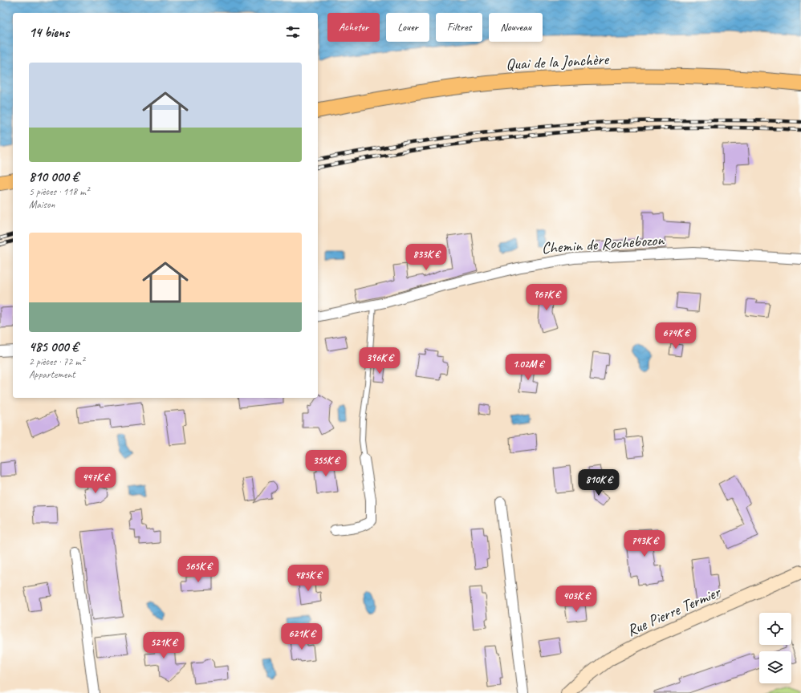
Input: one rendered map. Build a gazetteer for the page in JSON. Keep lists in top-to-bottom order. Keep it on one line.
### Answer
{"streets":{"main road":["Quai de la Jonchère"],"street":["Chemin de Rochebozon","Rue Pierre Termier"]},"page":{"chip":["Acheter","Louer","Filtres","Nouveau"],"heading":"14 biens","list":[{"name":"810 000 €","note":"5 pièces · 118 m² · Maison"},{"name":"485 000 €","note":"2 pièces · 72 m² · Appartement"}],"price":["833K €","967K €","674K €","396K €","1.02M €","355K €","447K €","810K €","743K €","565K €","485K €","403K €","621K €","521K €"]}}
